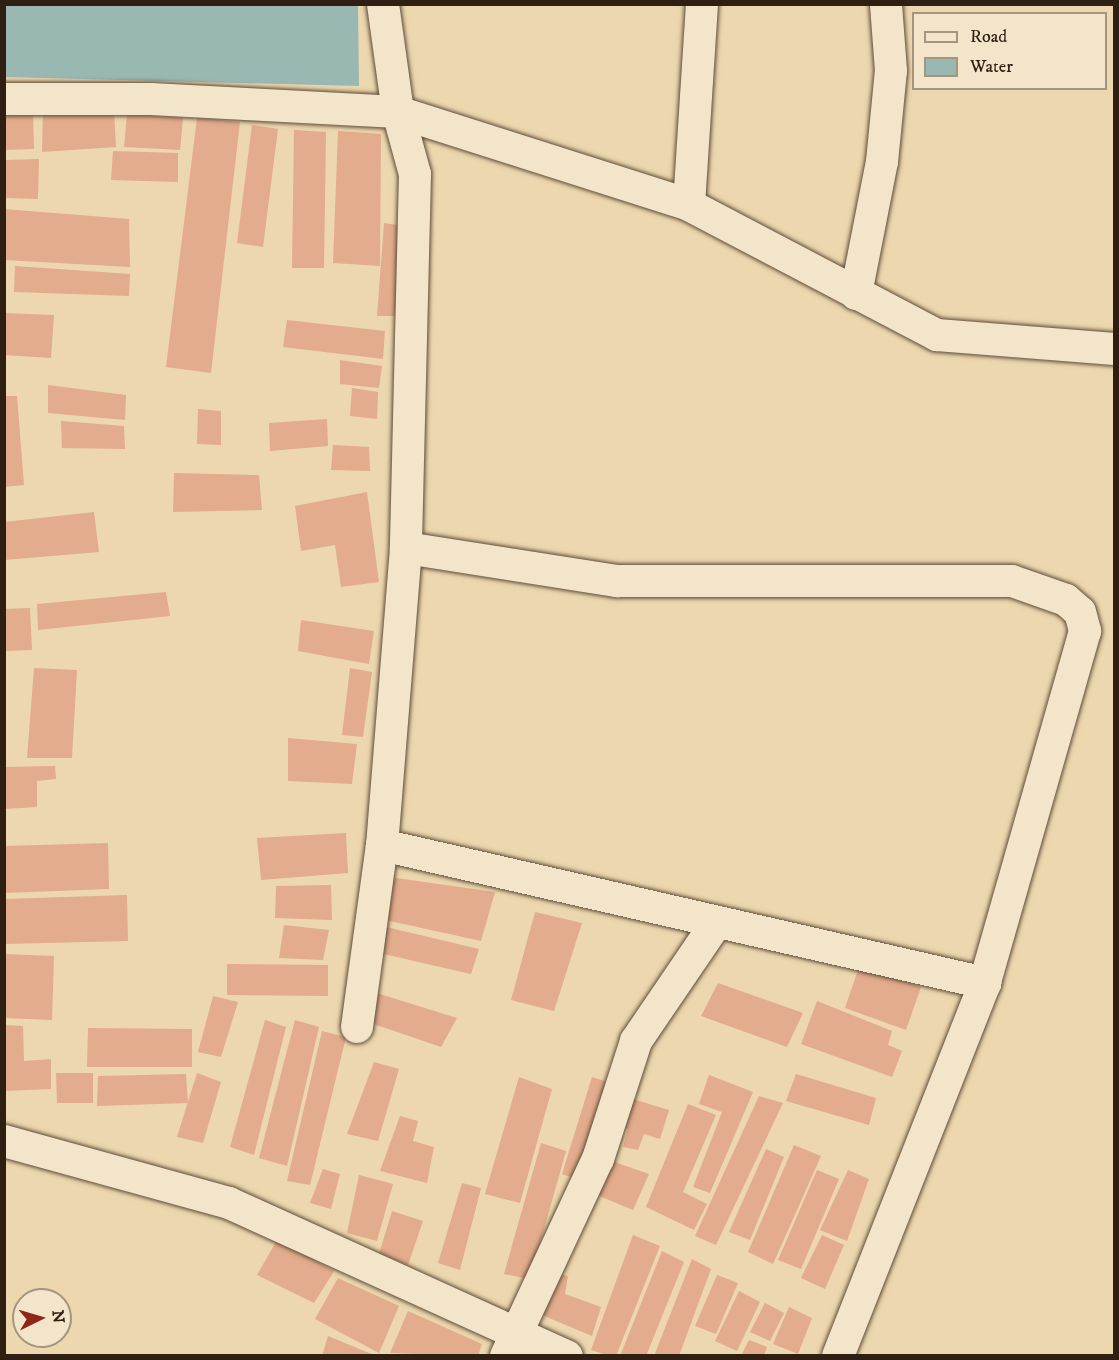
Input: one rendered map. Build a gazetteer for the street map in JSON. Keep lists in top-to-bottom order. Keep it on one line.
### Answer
{"legend":["Road","Water"],"north":"right"}
